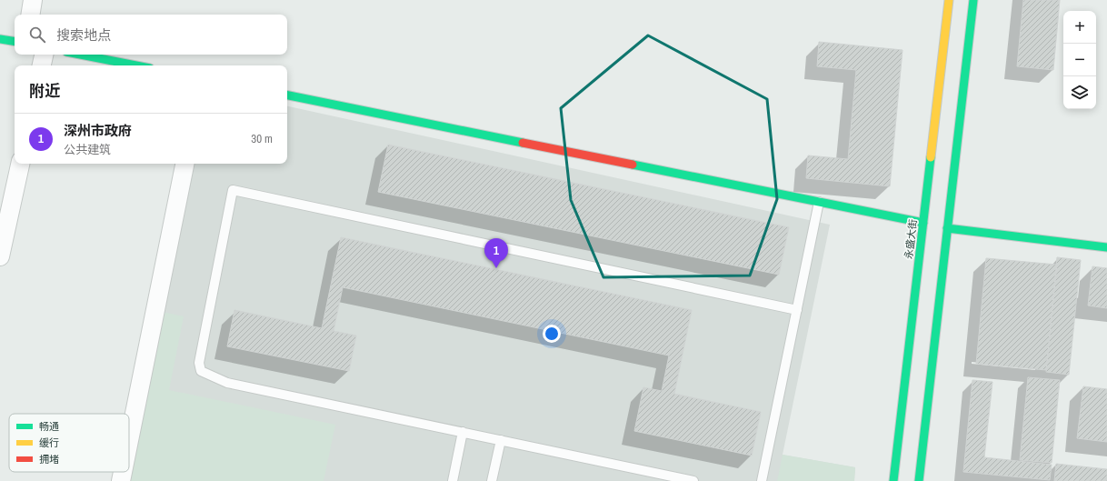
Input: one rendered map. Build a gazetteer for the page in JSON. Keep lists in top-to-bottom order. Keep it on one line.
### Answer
{"streets":{"main road":["永盛大街"]},"legend":["畅通","缓行","拥堵"],"page":{"map_buttons":["+","−"],"search":"搜索地点","heading":"附近","list":[{"mark":"1","name":"深州市政府","note":"公共建筑","value":"30 m"}],"pins":"1"}}
